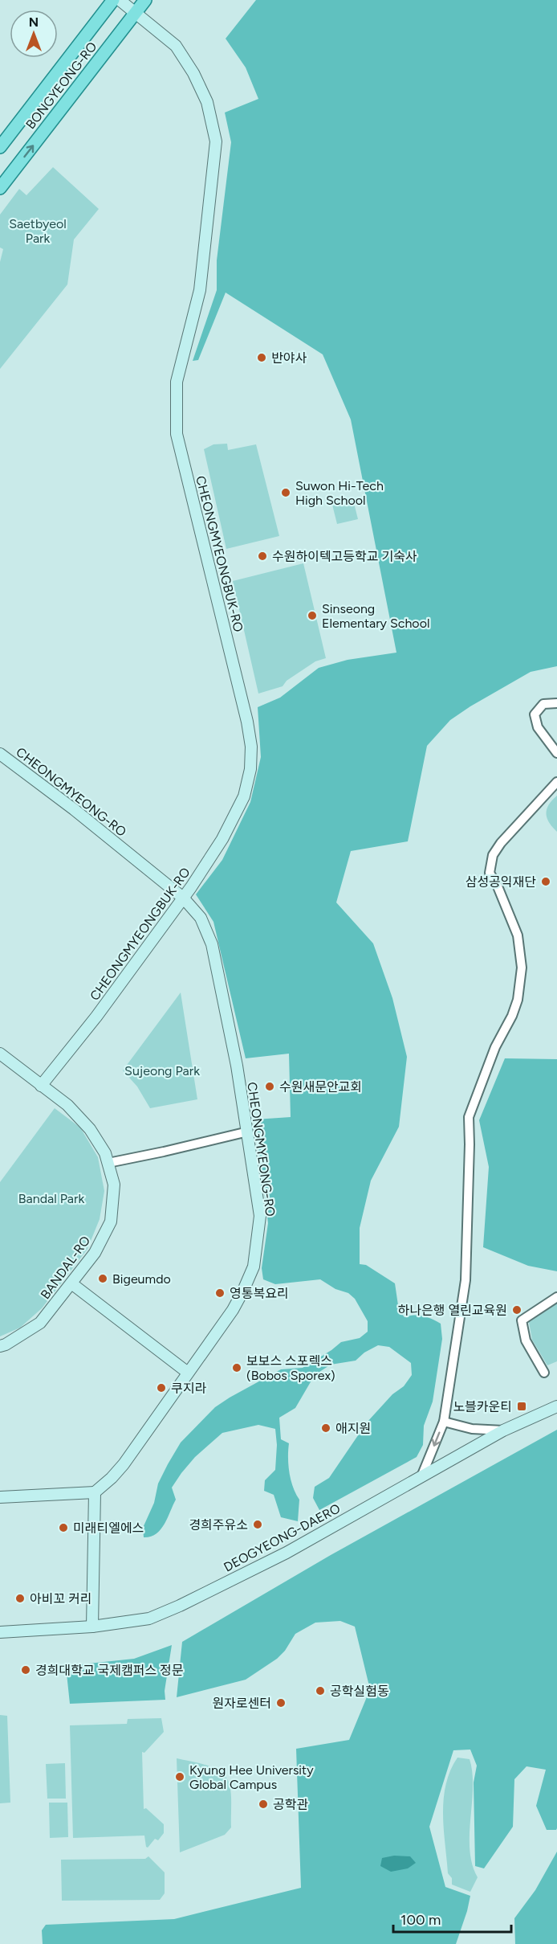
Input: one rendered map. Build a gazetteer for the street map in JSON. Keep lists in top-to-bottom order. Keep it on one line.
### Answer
{"streets":{"main road":["BONGYEONG-RO"],"street":["CHEONGMYEONGBUK-RO","CHEONGMYEONG-RO","BANDAL-RO","DEOGYEONG-DAERO"]},"crossings":[["BONGYEONG-RO","CHEONGMYEONGBUK-RO"],["CHEONGMYEONGBUK-RO","CHEONGMYEONG-RO"],["CHEONGMYEONGBUK-RO","BANDAL-RO"]],"parks":["Saetbyeol Park","Sujeong Park","Bandal Park"],"places":{"other":["반야사","Suwon Hi-Tech High School","수원하이텍고등학교 기숙사","Sinseong Elementary School","삼성공익재단","수원새문안교회","Bigeumdo","영통복요리","하나은행 열린교육원","보보스 스포렉스 (Bobos Sporex)","쿠지라","애지원","경희주유소","미래티엘에스","아비꼬 커리","경희대학교 국제캠퍼스 정문","공학실험동","원자로센터","Kyung Hee University Global Campus","공학관"],"transit":["노블카운티"]},"scale_bar":"100 m","north":"top"}
